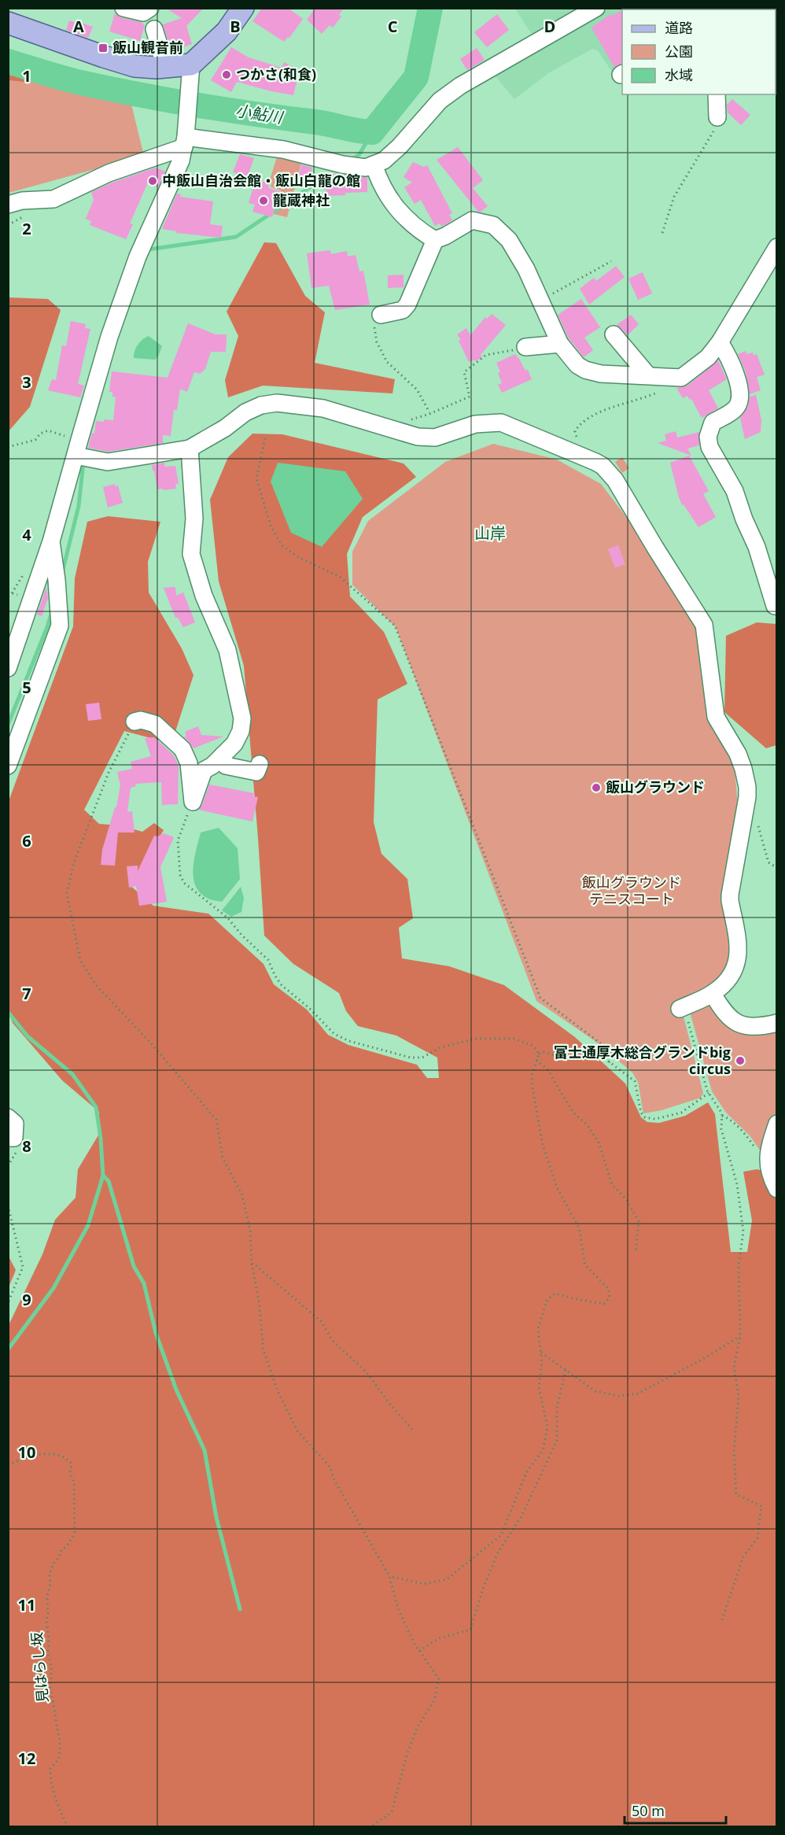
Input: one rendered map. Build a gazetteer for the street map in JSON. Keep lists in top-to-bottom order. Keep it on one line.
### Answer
{"streets":{"path":["見はらし坂"]},"districts":["山岸"],"water":["小鮎川"],"parks":["飯山グラウンド テニスコート"],"places":{"transit":["飯山観音前"],"other":["つかさ(和食)","中飯山自治会館・飯山白龍の館","龍蔵神社","飯山グラウンド","富士通厚木総合グランドbig circus"]},"legend":["道路","公園","水域"],"scale_bar":"50 m","grid":{"columns":["A","B","C","D"],"rows":["1","2","3","4","5","6","7","8","9","10","11","12"]}}
